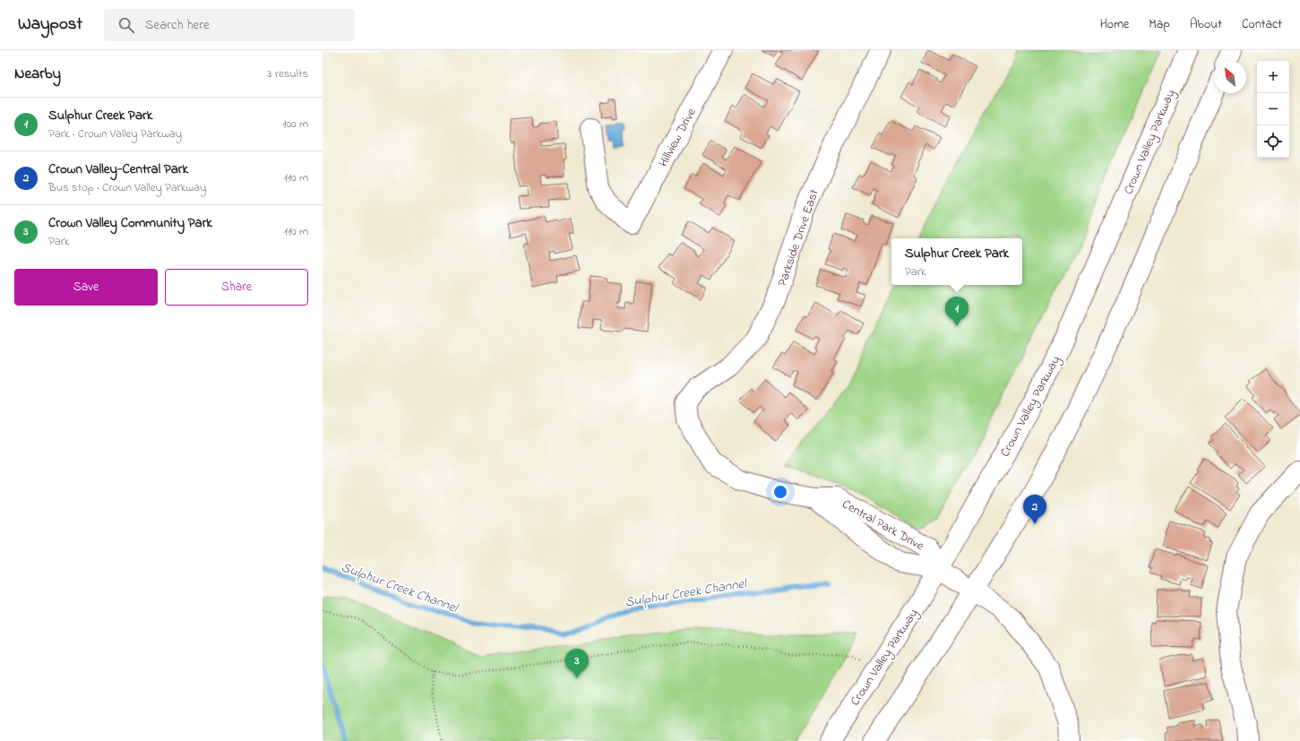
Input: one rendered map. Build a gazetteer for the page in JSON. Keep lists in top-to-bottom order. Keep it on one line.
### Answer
{"streets":{"street":["Hillview Drive","Crown Valley Parkway","Parkside Drive East","Central Park Drive"]},"crossings":[["Crown Valley Parkway","Central Park Drive"],["Parkside Drive East","Central Park Drive"]],"water":["Sulphur Creek Channel"],"north":"top left","page":{"header":"Waypost","search":"Search here","nav":["Home","Map","About","Contact"],"heading":["Nearby","3 results"],"map_buttons":["+","−"],"list":[{"mark":"1","name":"Sulphur Creek Park","note":"Park · Crown Valley Parkway","value":"100 m"},{"mark":"2","name":"Crown Valley-Central Park","note":"Bus stop · Crown Valley Parkway","value":"110 m"},{"mark":"3","name":"Crown Valley Community Park","note":"Park","value":"110 m"}],"popup":["Sulphur Creek Park","Park"],"buttons":["Save","Share"],"pins":["1","2","3"]}}
